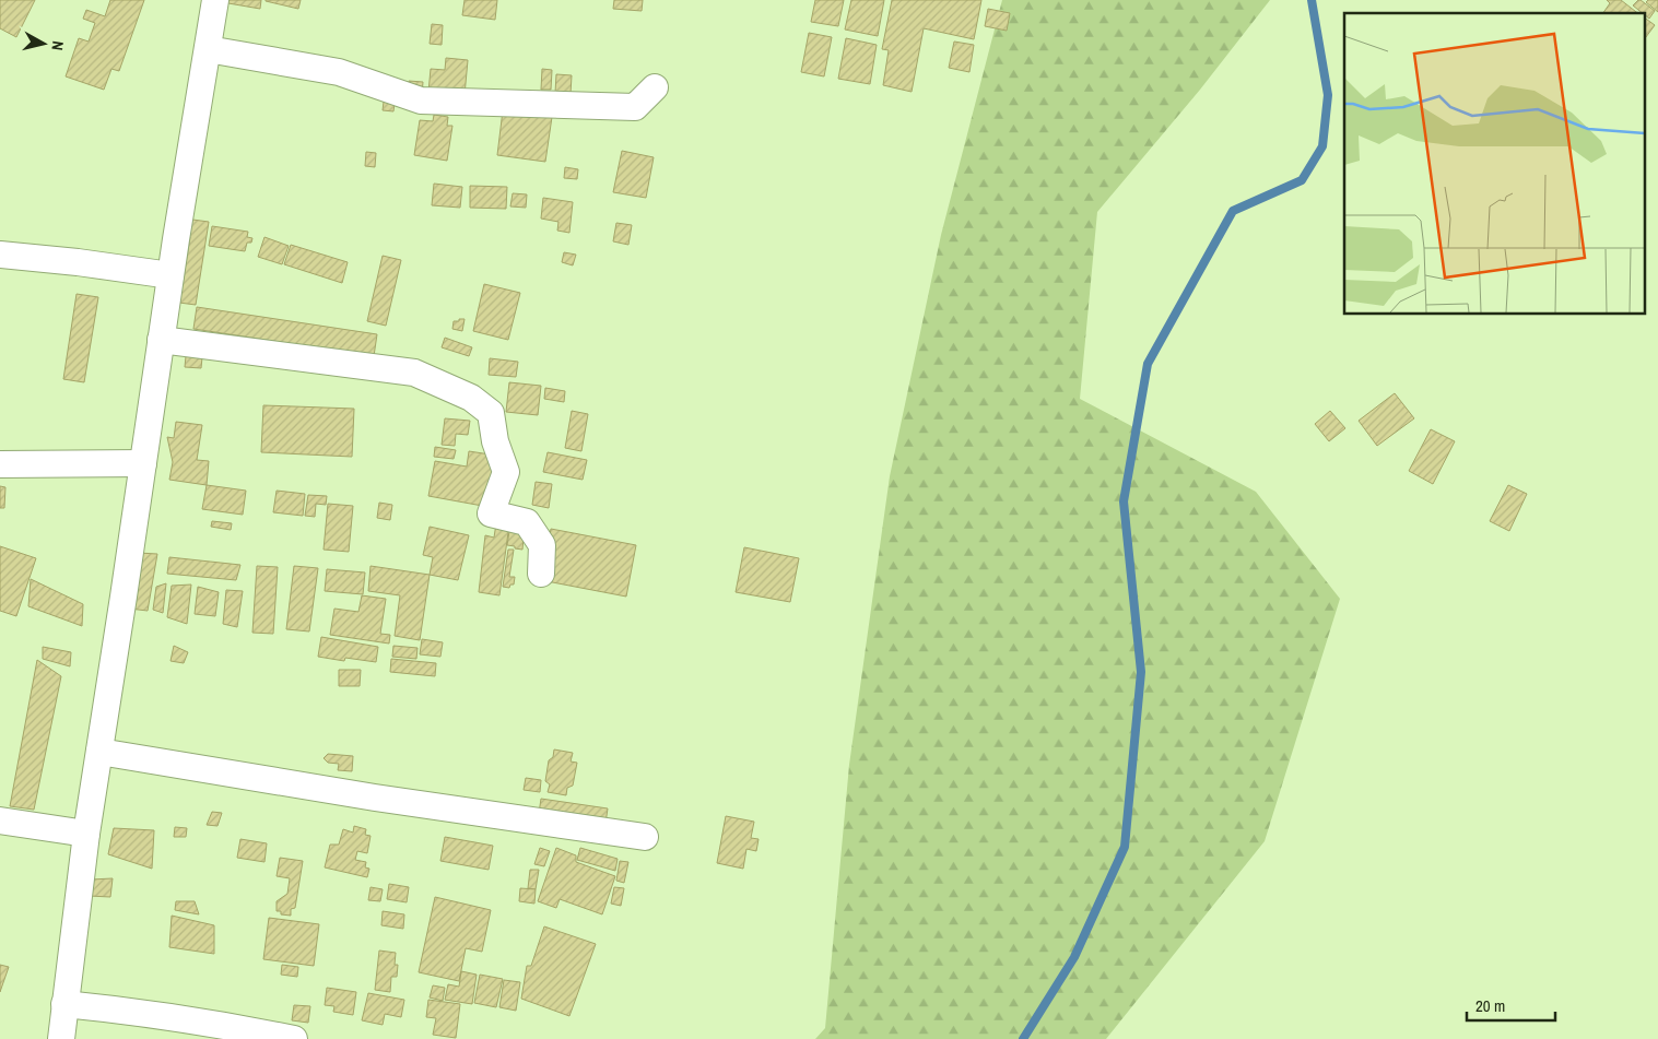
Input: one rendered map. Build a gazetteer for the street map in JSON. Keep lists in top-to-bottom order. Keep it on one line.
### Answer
{"scale_bar":"20 m","north":"right"}
